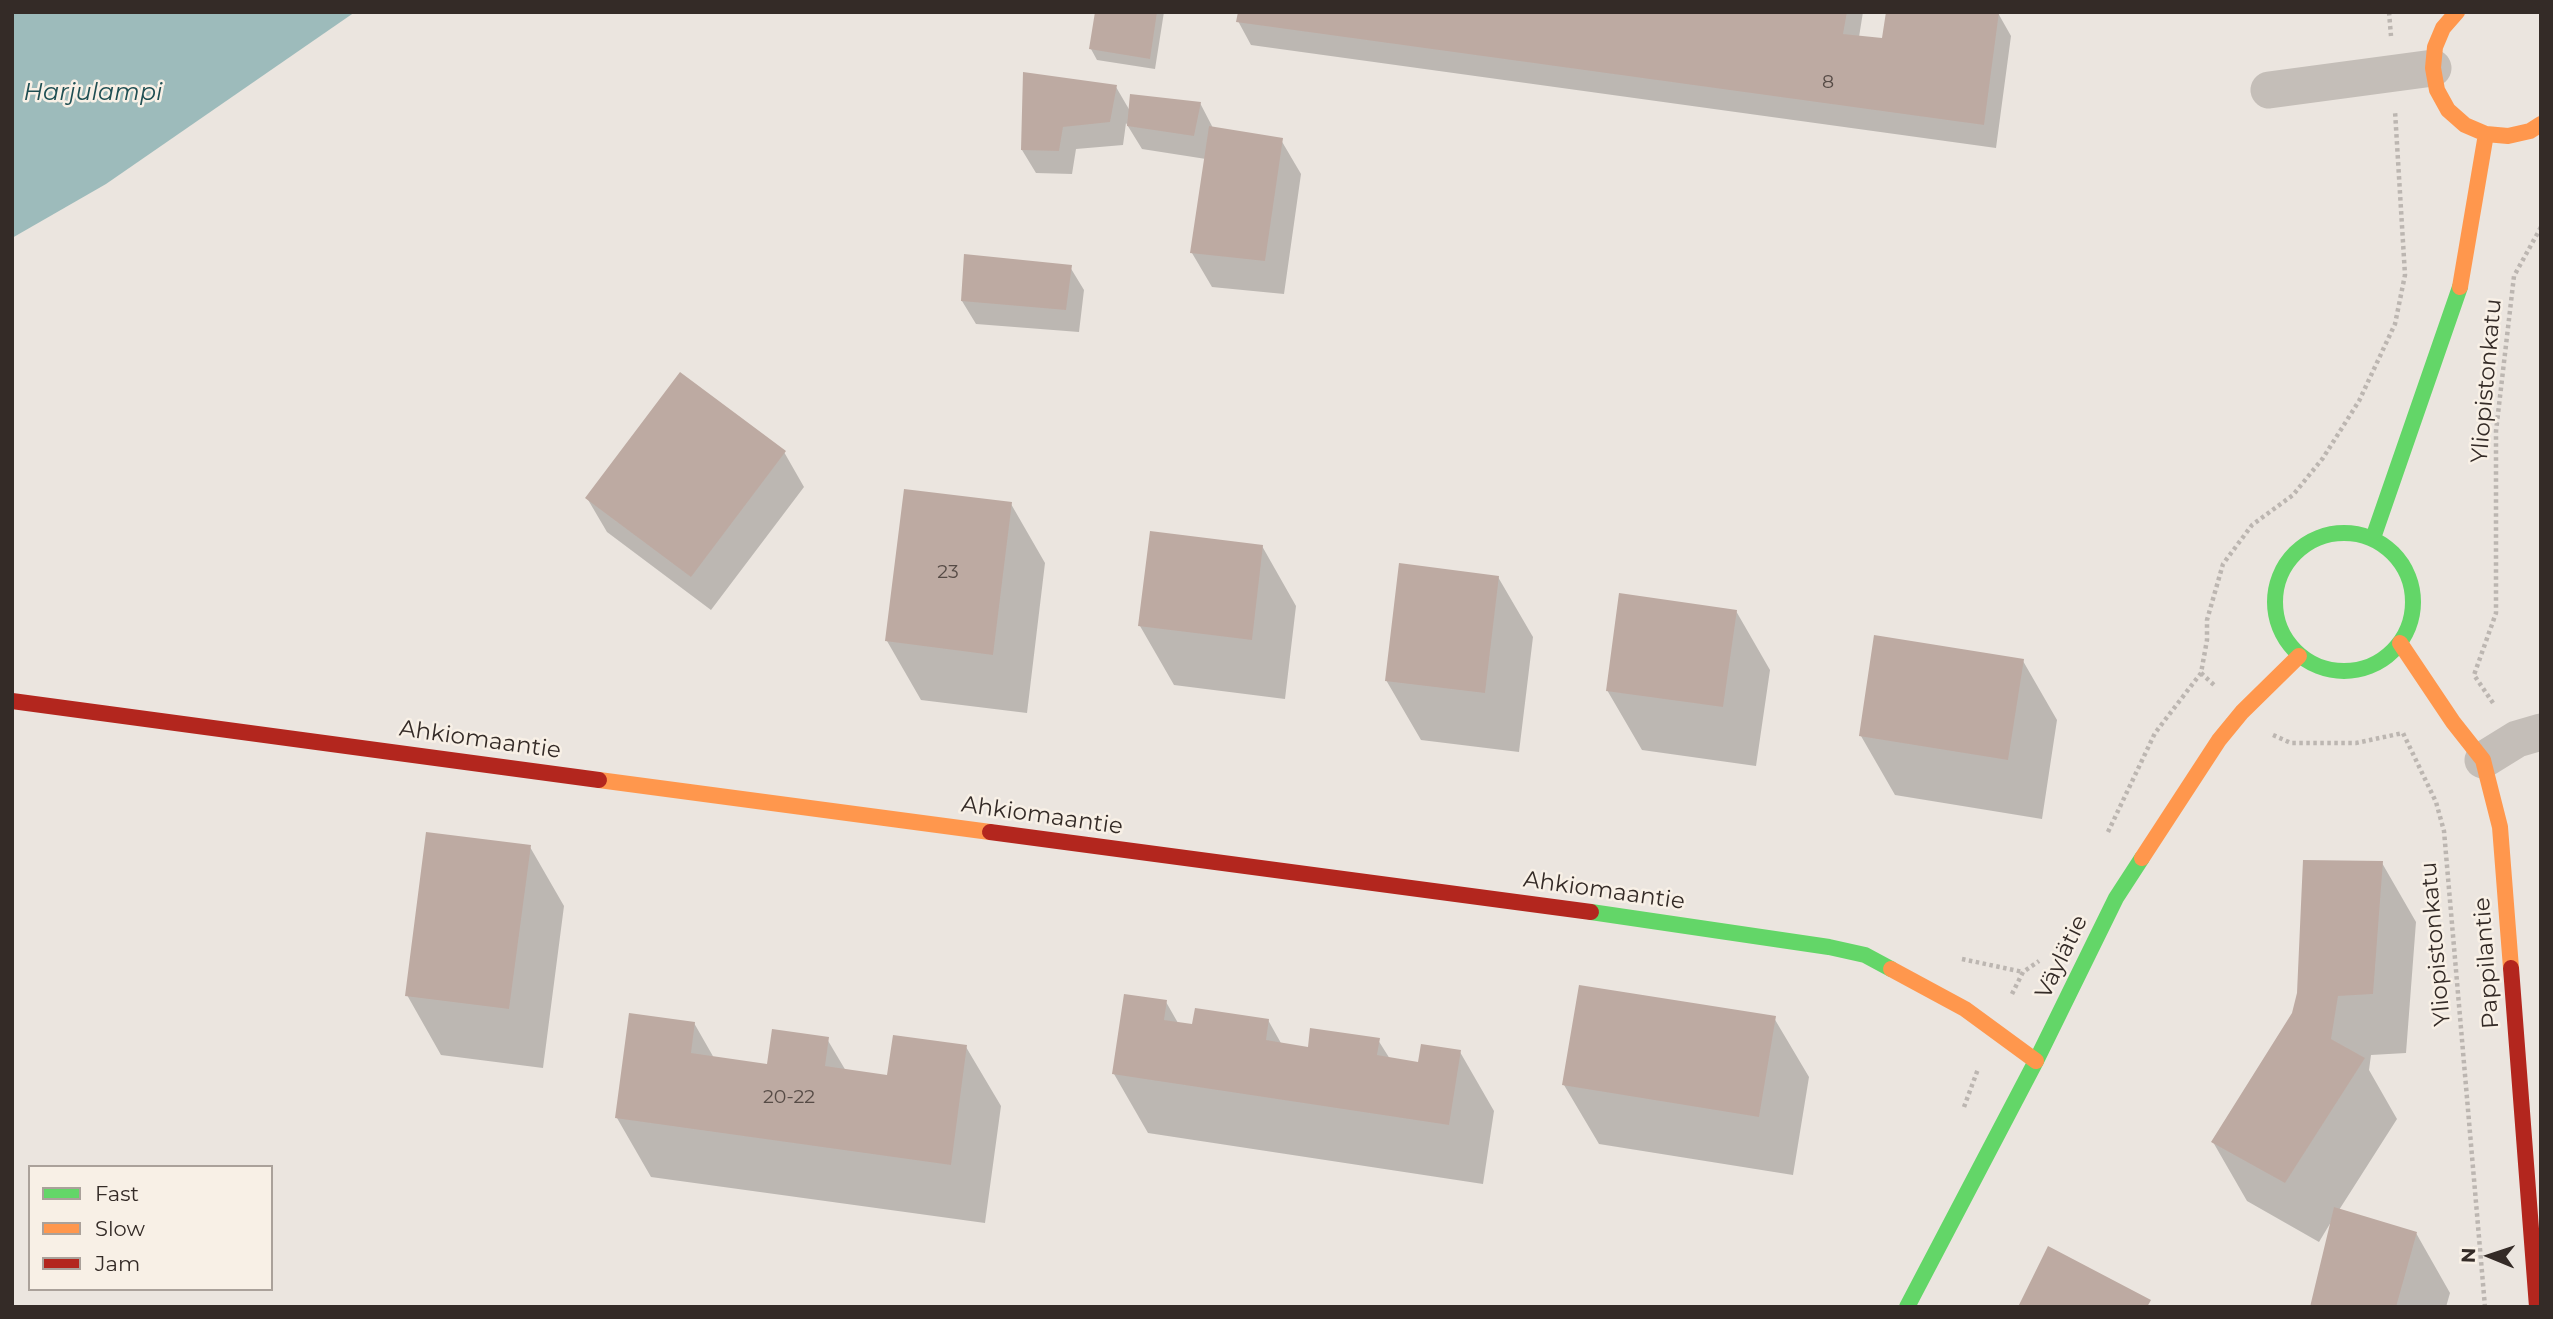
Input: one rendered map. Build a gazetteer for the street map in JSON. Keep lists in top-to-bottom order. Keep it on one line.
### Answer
{"streets":{"street":["Ahkiomaantie","Väylätie","Pappilantie"],"path":["Yliopistonkatu"]},"crossings":[["Ahkiomaantie","Väylätie"],["Väylätie","Pappilantie"]],"water":["Harjulampi"],"house_numbers":["8","23","20-22"],"legend":["Fast","Slow","Jam"],"north":"left"}
